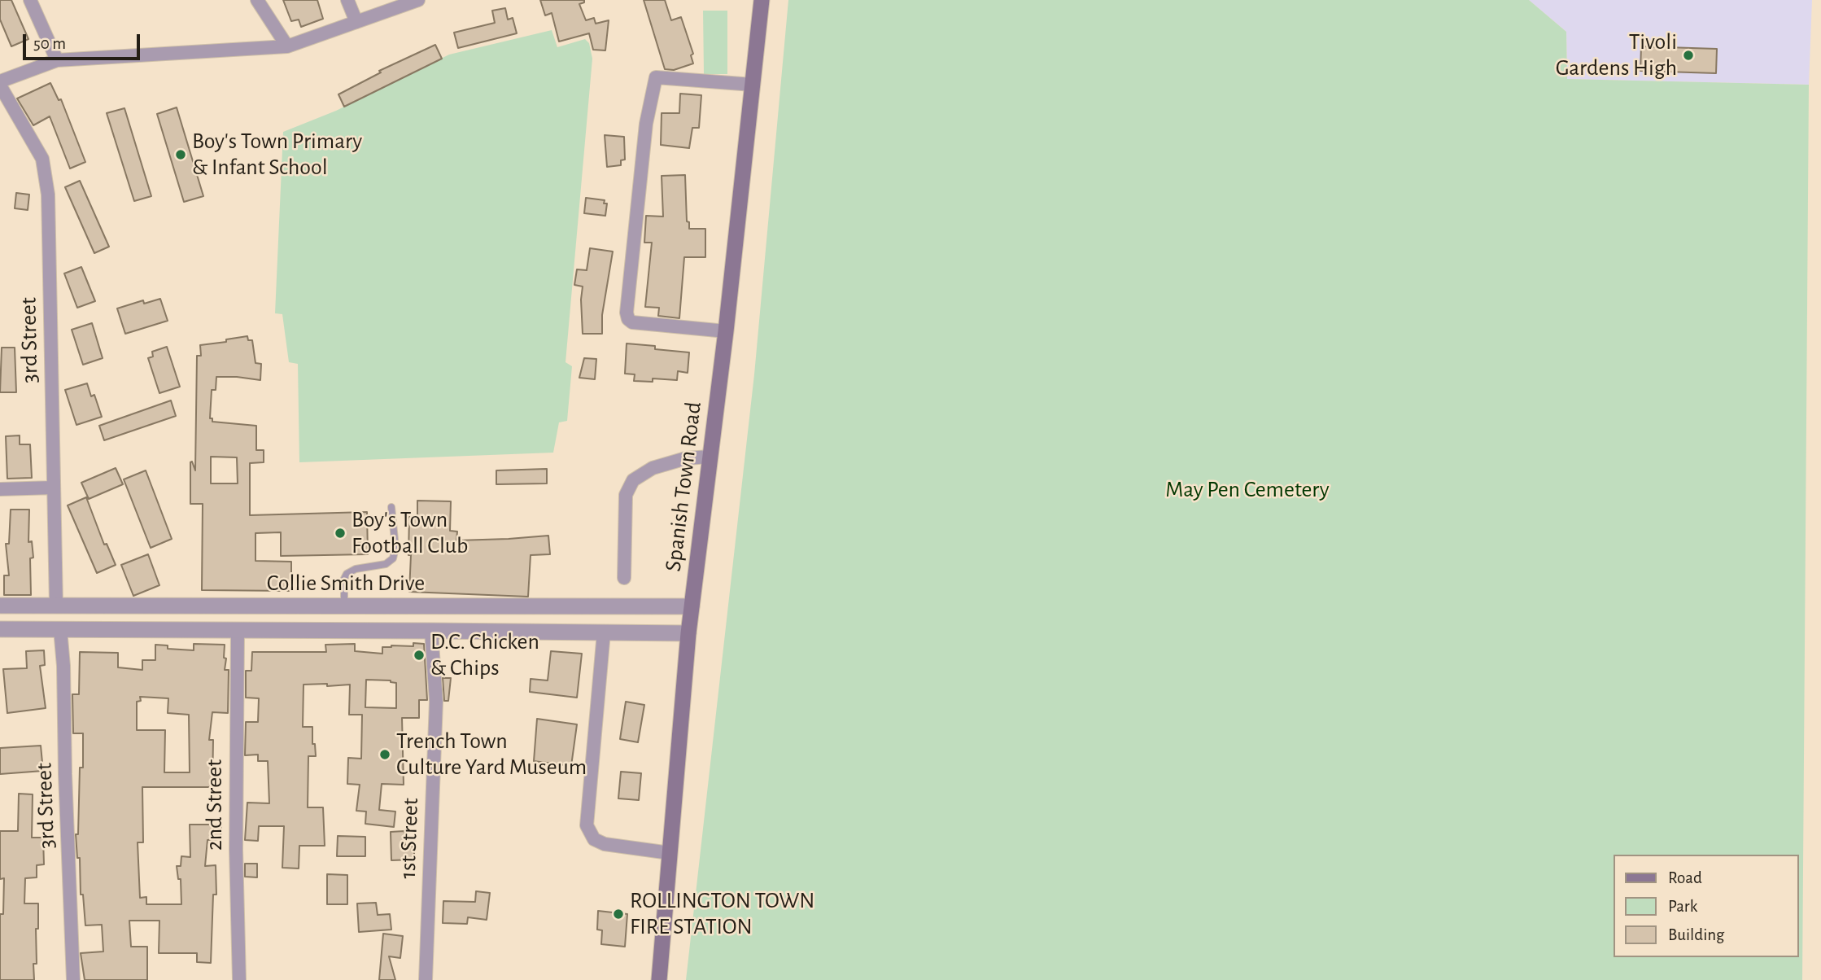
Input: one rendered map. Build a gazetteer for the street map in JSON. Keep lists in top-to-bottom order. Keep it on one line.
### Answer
{"streets":{"main road":["Spanish Town Road"],"street":["3rd Street","Collie Smith Drive","2nd Street","1st Street"]},"crossings":[["3rd Street","Collie Smith Drive"],["Spanish Town Road","Collie Smith Drive"],["Collie Smith Drive","2nd Street"],["Collie Smith Drive","1st Street"]],"parks":["May Pen Cemetery"],"places":["Tivoli Gardens High","Boy's Town Primary & Infant School","Boy's Town Football Club","D.C. Chicken & Chips","Trench Town Culture Yard Museum","ROLLINGTON TOWN FIRE STATION"],"legend":["Road","Park","Building"],"scale_bar":"50 m"}
